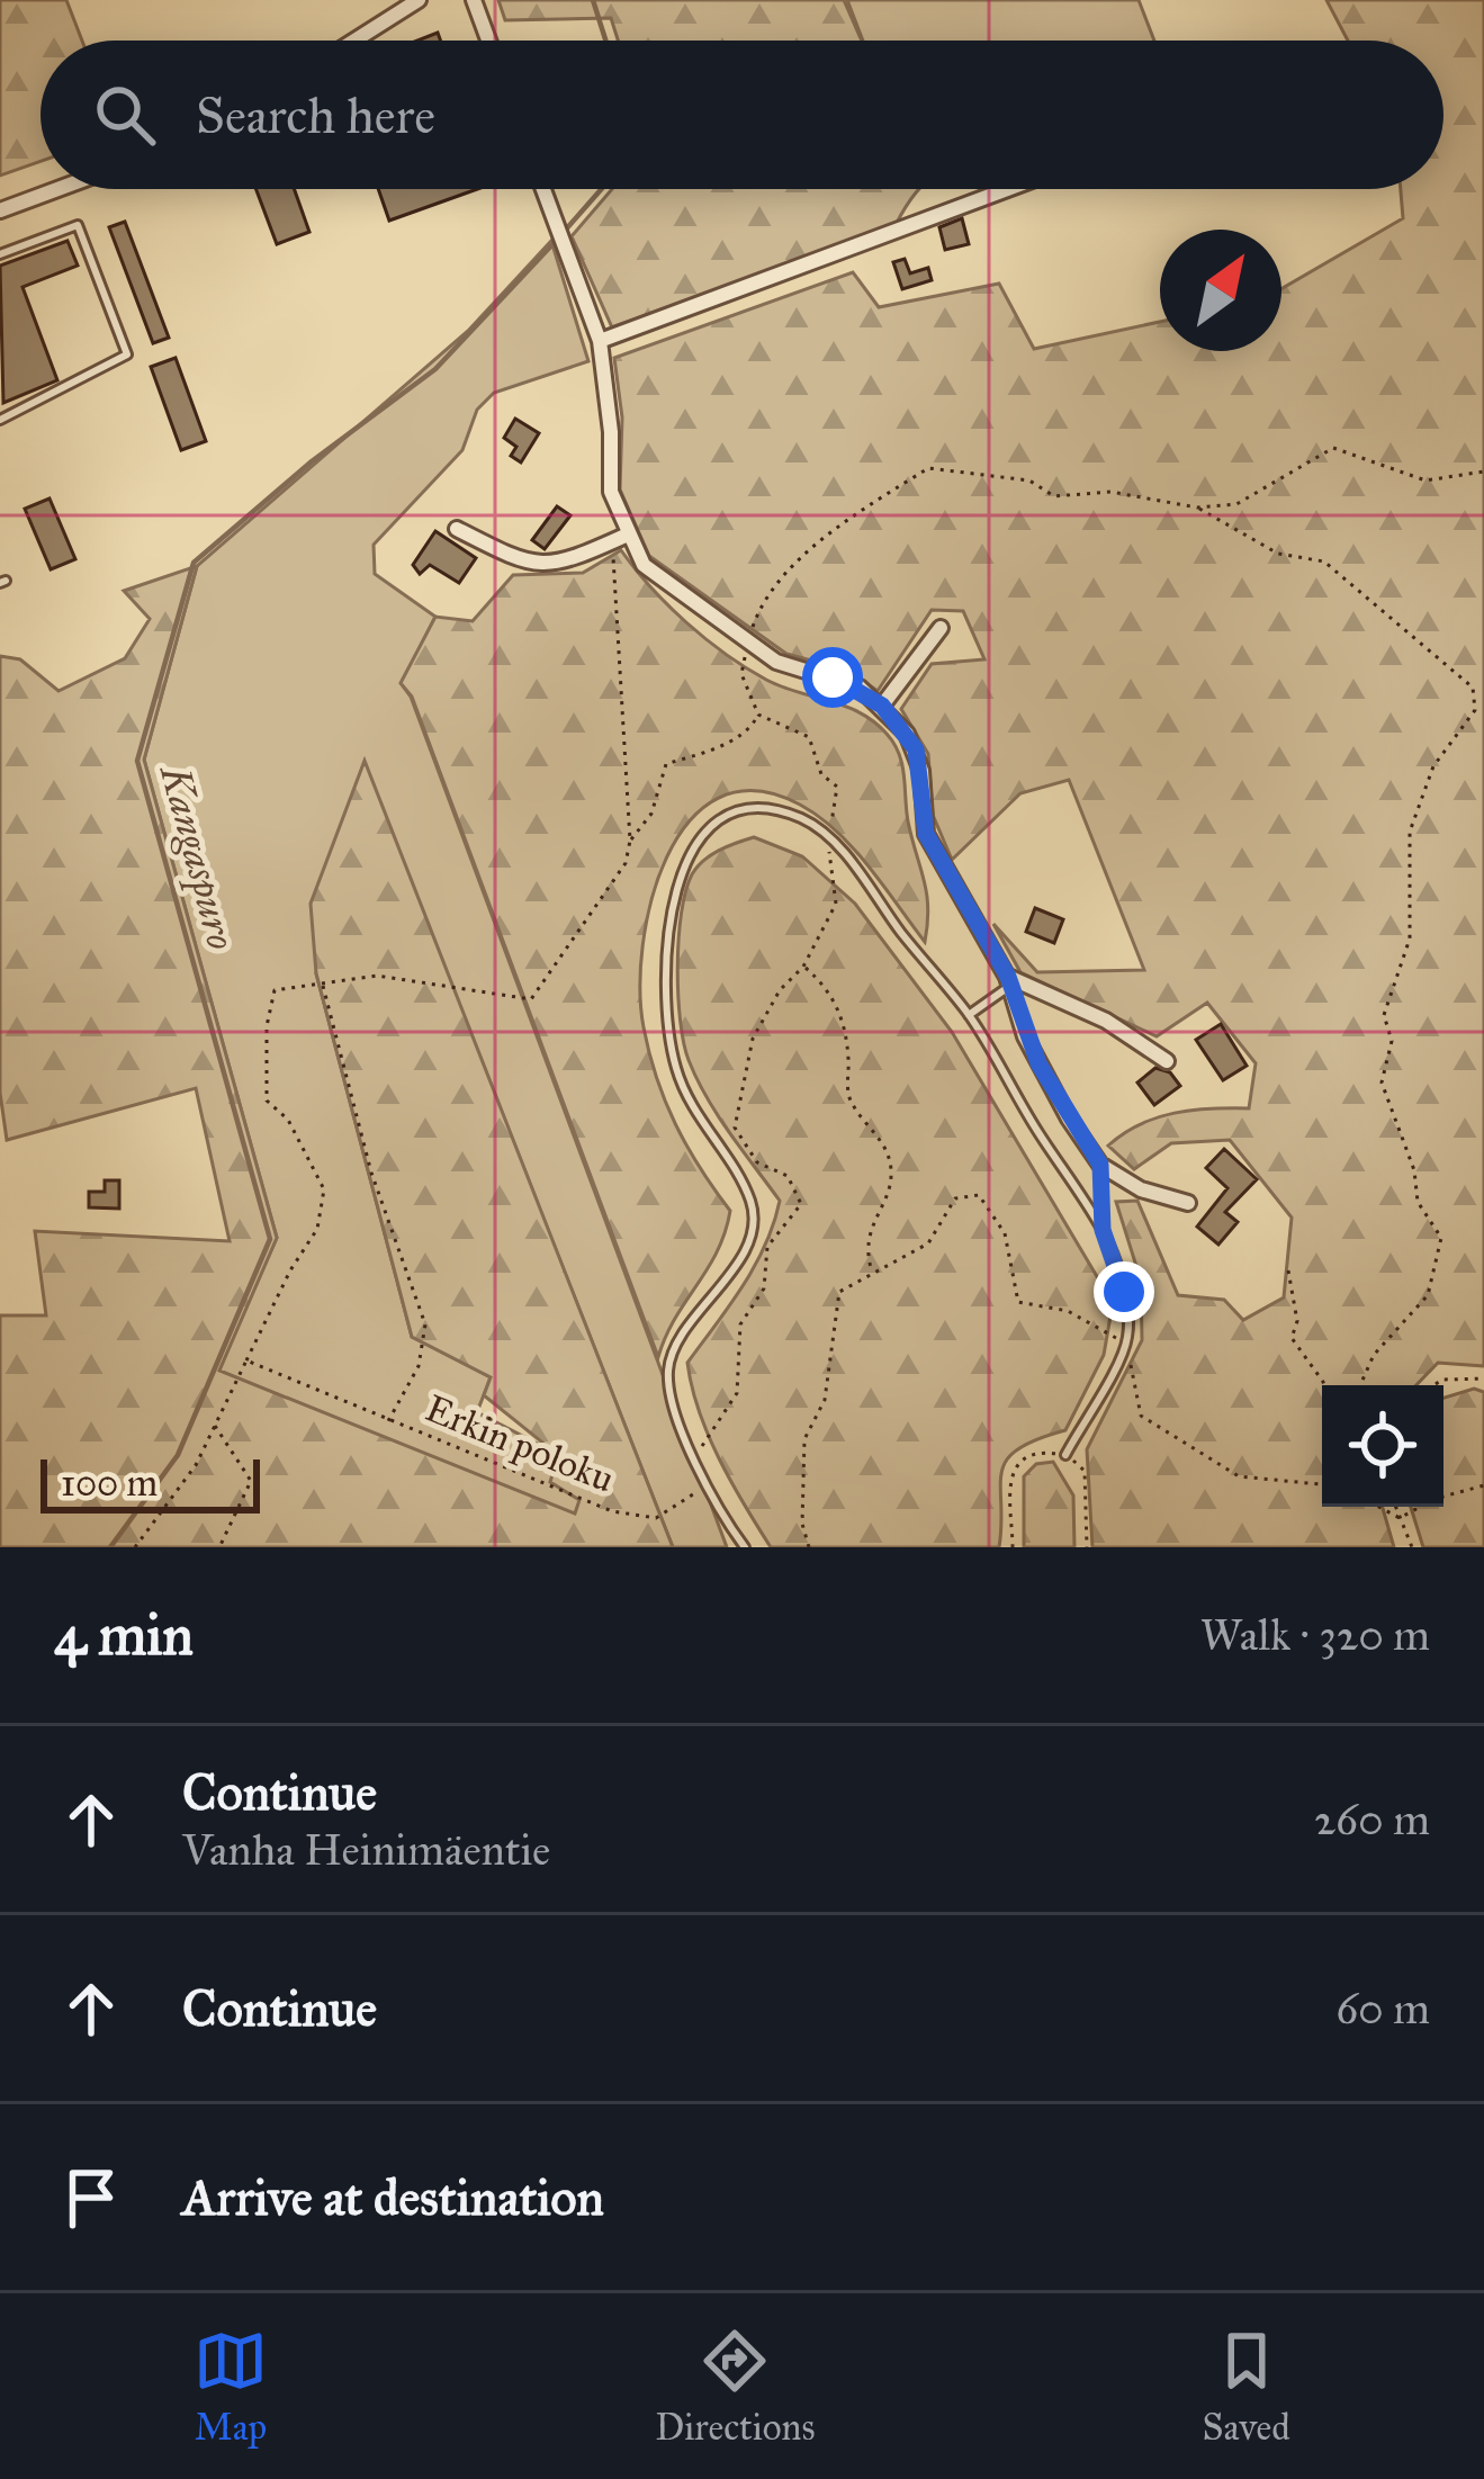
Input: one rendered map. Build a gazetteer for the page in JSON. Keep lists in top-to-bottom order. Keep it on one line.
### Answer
{"streets":{"path":["Erkin poloku"]},"water":["Kangaspuro"],"scale_bar":"100 m","north":"top right","page":{"search":"Search here","scale":"100 m","heading":["4 min","Walk · 320 m"],"list":[["Continue","Vanha Heinimäentie","260 m"],["Continue","60 m"],"Arrive at destination"],"nav":["Map","Directions","Saved"]}}
